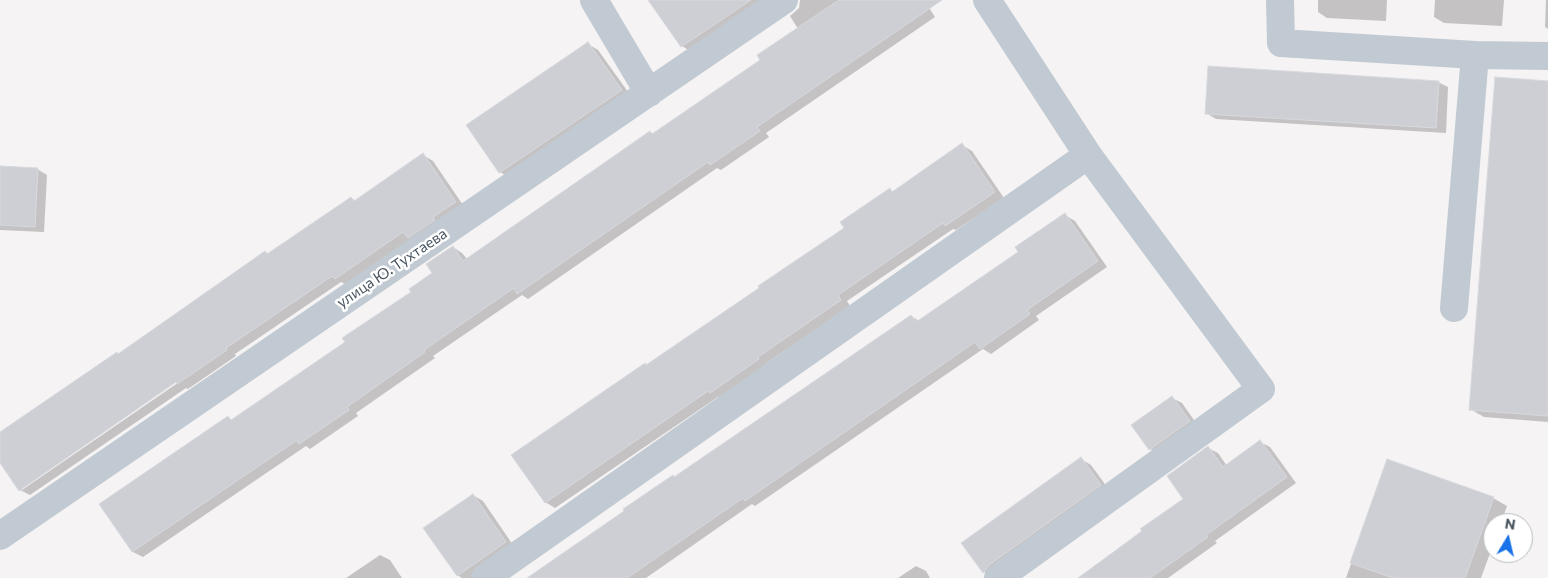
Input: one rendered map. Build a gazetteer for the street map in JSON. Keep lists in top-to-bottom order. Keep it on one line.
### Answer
{"streets":{"street":["улица Ю. Тухтаева"]},"north":"top"}
